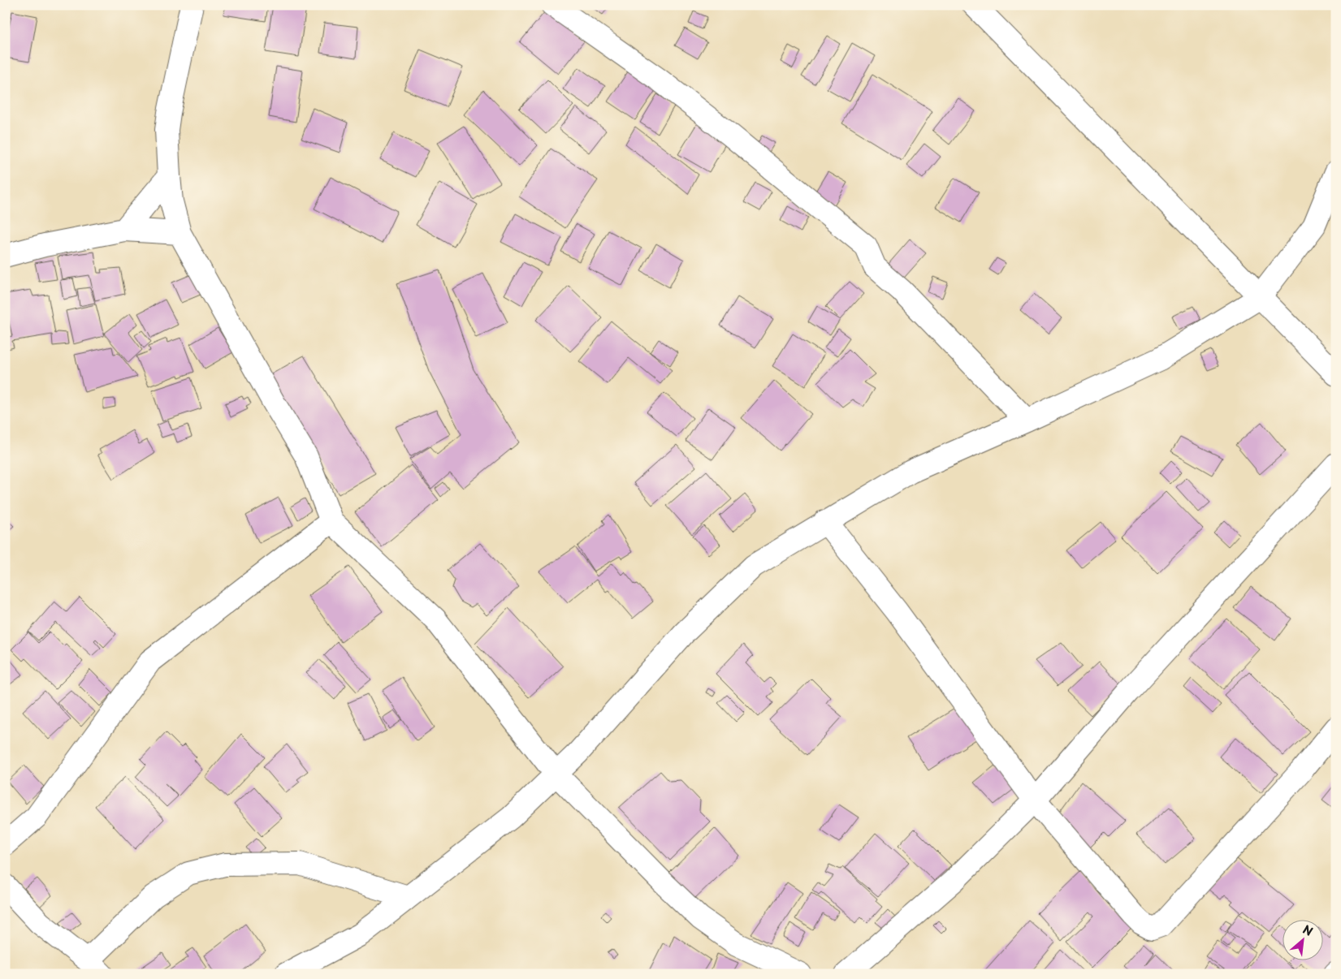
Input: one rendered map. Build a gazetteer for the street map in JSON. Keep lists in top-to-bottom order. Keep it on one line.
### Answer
{"north":"top right"}
